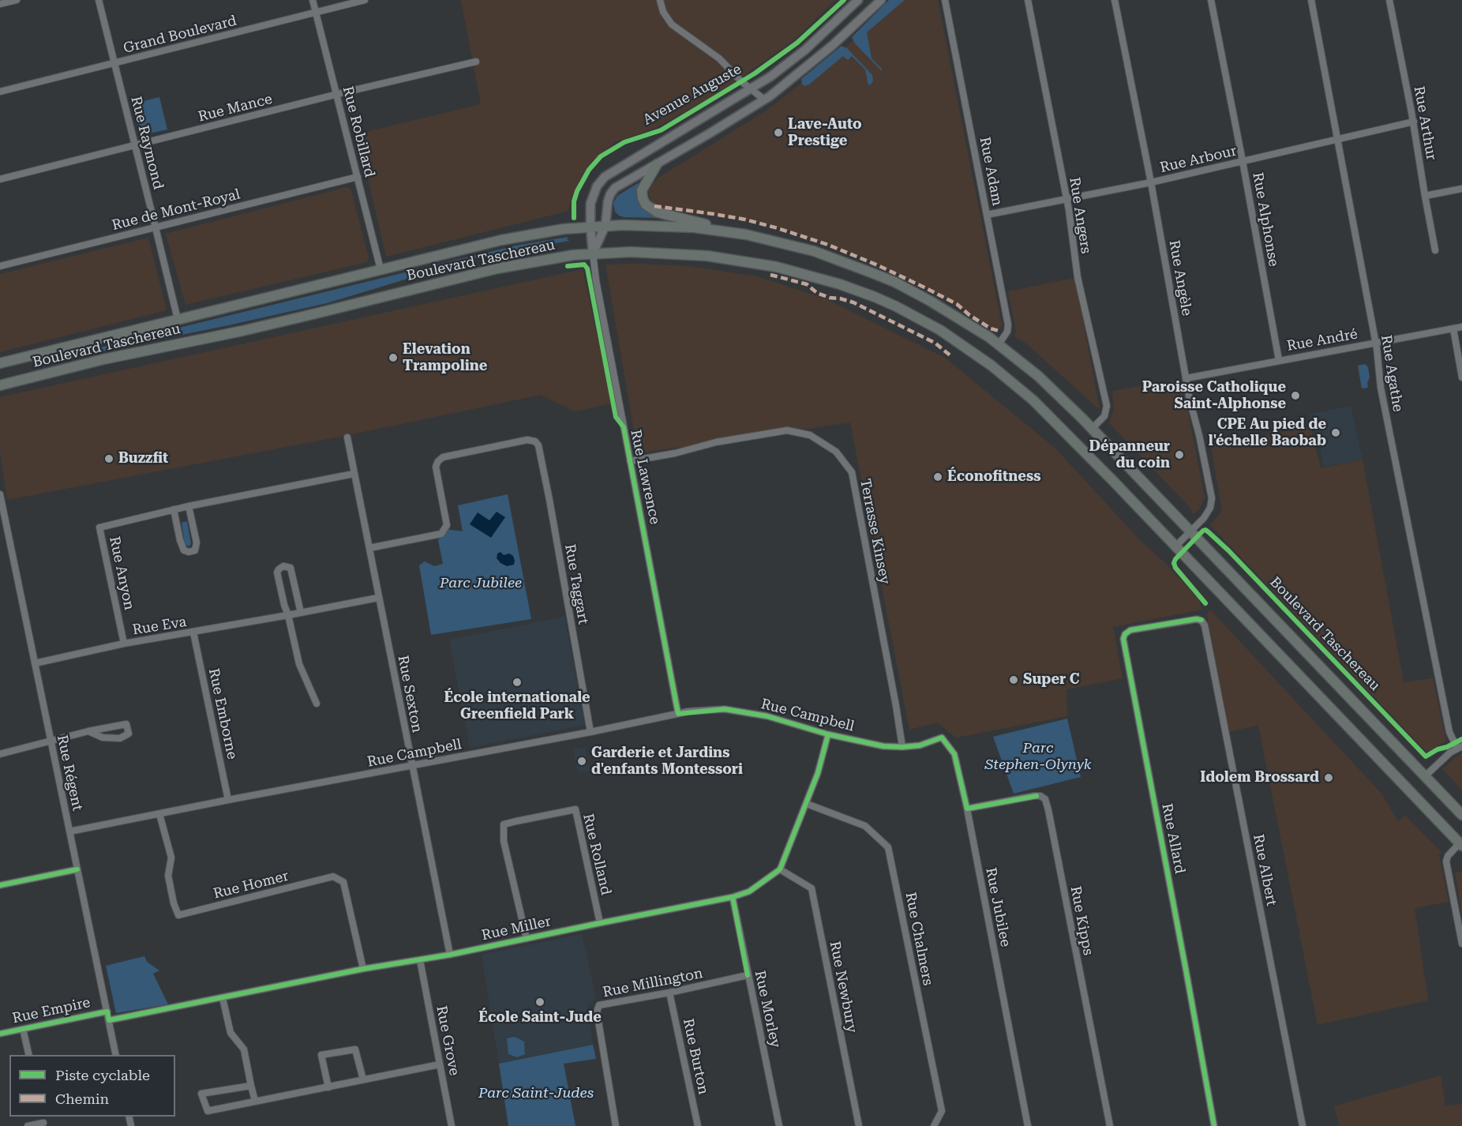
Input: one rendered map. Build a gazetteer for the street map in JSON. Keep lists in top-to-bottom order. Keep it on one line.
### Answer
{"streets":{"main road":["Avenue Auguste","Boulevard Taschereau"],"street":["Grand Boulevard","Rue Mance","Rue Arthur","Rue Robillard","Rue Raymond","Rue Arbour","Rue Adam","Rue de Mont-Royal","Rue Angers","Rue Alphonse","Rue Angèle","Rue André","Rue Agathe","Rue Lawrence","Terrasse Kinsey","Rue Anyon","Rue Taggart","Rue Eva","Rue Sexton","Rue Emborne","Rue Campbell","Rue Régent","Rue Allard","Rue Rolland","Rue Albert","Rue Homer","Rue Jubilee","Rue Kipps","Rue Miller","Rue Chalmers","Rue Millington","Rue Newbury","Rue Morley","Rue Empire","Rue Grove","Rue Burton"]},"crossings":[["Grand Boulevard","Rue Robillard"],["Grand Boulevard","Rue Raymond"],["Avenue Auguste","Boulevard Taschereau"],["Avenue Auguste","Rue Lawrence"],["Rue Mance","Rue Robillard"],["Rue Mance","Rue Raymond"],["Rue Arthur","Rue Arbour"],["Rue Robillard","Rue de Mont-Royal"],["Rue Robillard","Boulevard Taschereau"],["Rue Raymond","Rue de Mont-Royal"],["Rue Raymond","Boulevard Taschereau"],["Rue Arbour","Rue Adam"],["Rue Arbour","Rue Angers"],["Rue Arbour","Rue Alphonse"],["Rue Arbour","Rue Angèle"],["Rue Arbour","Rue Agathe"],["Rue Adam","Boulevard Taschereau"],["Rue Angers","Boulevard Taschereau"],["Rue Alphonse","Rue André"],["Boulevard Taschereau","Rue Angèle"],["Boulevard Taschereau","Rue Lawrence"],["Rue Angèle","Rue André"],["Rue André","Rue Agathe"],["Rue Lawrence","Terrasse Kinsey"],["Rue Lawrence","Rue Campbell"],["Terrasse Kinsey","Rue Campbell"],["Terrasse Kinsey","Rue Jubilee"],["Rue Anyon","Rue Eva"],["Rue Anyon","Rue Sexton"],["Rue Taggart","Rue Sexton"],["Rue Taggart","Rue Campbell"],["Rue Eva","Rue Sexton"],["Rue Eva","Rue Emborne"],["Rue Eva","Rue Régent"],["Rue Sexton","Rue Campbell"],["Rue Sexton","Rue Miller"],["Rue Emborne","Rue Campbell"],["Rue Campbell","Rue Régent"],["Rue Campbell","Rue Homer"],["Rue Campbell","Rue Jubilee"],["Rue Régent","Rue Miller"],["Rue Régent","Rue Empire"],["Rue Allard","Rue Albert"],["Rue Rolland","Rue Miller"],["Rue Homer","Rue Miller"],["Rue Jubilee","Rue Kipps"],["Rue Miller","Rue Newbury"],["Rue Miller","Rue Morley"],["Rue Miller","Rue Grove"],["Rue Millington","Rue Morley"],["Rue Millington","Rue Burton"]],"parks":["Parc Jubilee","Parc Stephen-Olynyk","Parc Saint-Judes"],"places":["Lave-Auto Prestige","Elevation Trampoline","Paroisse Catholique Saint-Alphonse","CPE Au pied de l'échelle Baobab","Dépanneur du coin","Buzzfit","Éconofitness","Super C","École internationale Greenfield Park","Garderie et Jardins d'enfants Montessori","Idolem Brossard","École Saint-Jude"],"legend":["Piste cyclable","Chemin"]}
